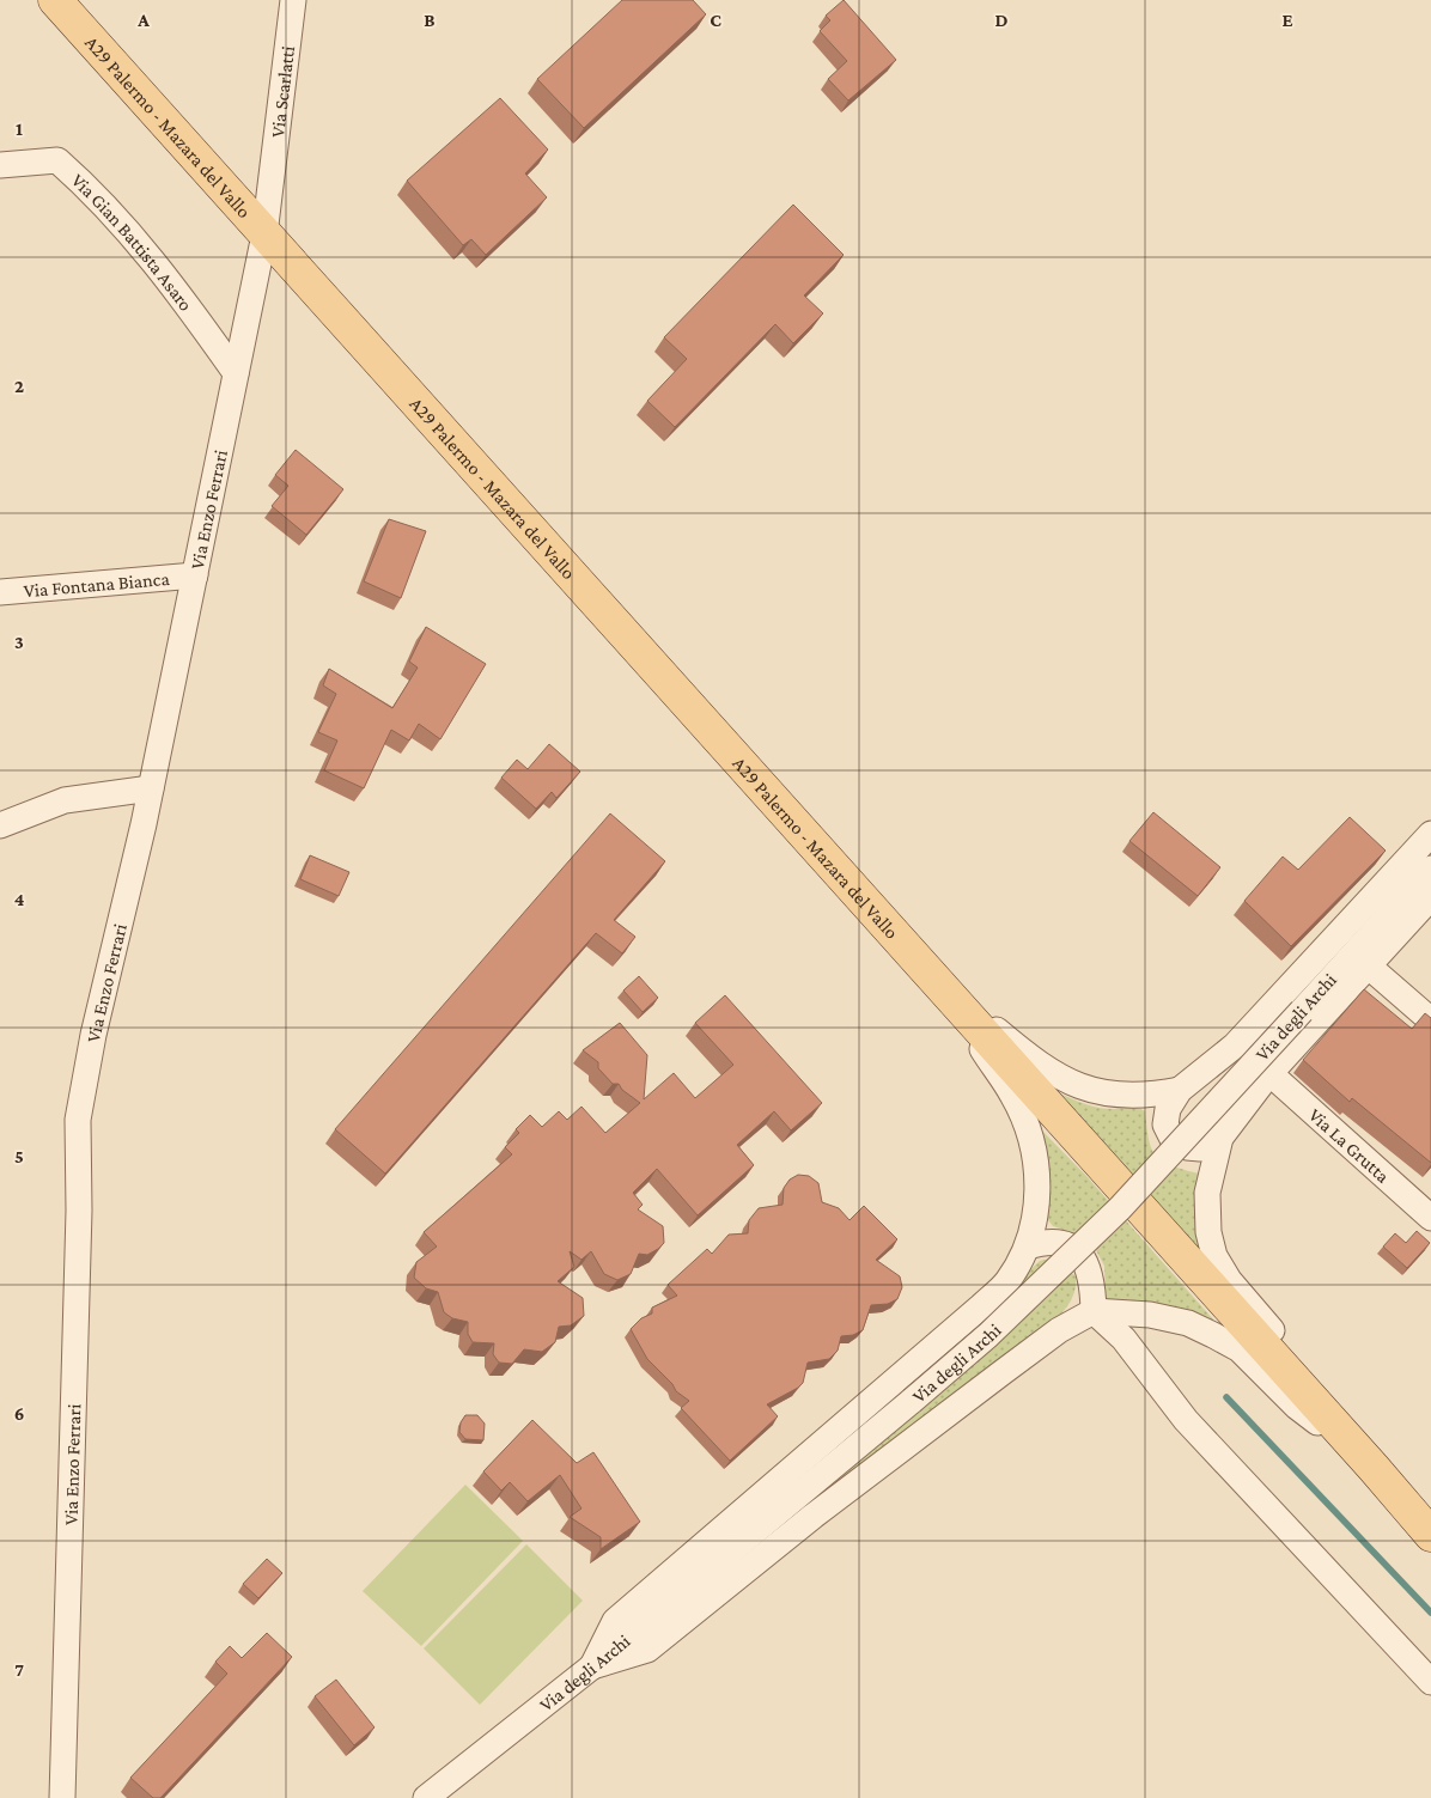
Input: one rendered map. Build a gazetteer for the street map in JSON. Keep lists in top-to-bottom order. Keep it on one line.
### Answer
{"streets":{"main road":["A29 Palermo - Mazara del Vallo"],"street":["Via Scarlatti","Via Gian Battista Asaro","Via Enzo Ferrari","Via Fontana Bianca","Via degli Archi","Via La Grutta"]},"crossings":[["Via Scarlatti","Via Enzo Ferrari"],["A29 Palermo - Mazara del Vallo","Via Enzo Ferrari"],["Via Gian Battista Asaro","Via Enzo Ferrari"],["Via Enzo Ferrari","Via Fontana Bianca"]],"grid":{"columns":["A","B","C","D","E"],"rows":["1","2","3","4","5","6","7"]}}
